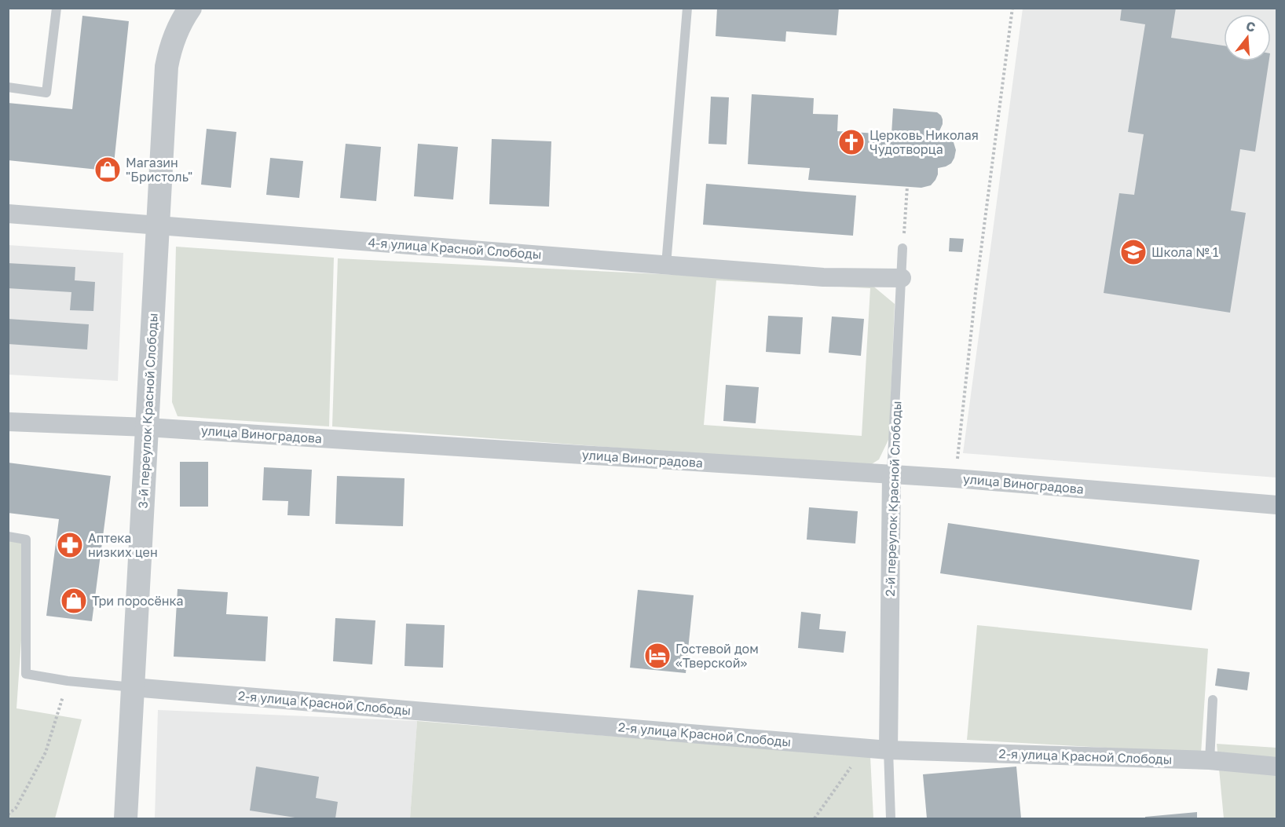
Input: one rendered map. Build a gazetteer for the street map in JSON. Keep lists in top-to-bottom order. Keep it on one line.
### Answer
{"streets":{"street":["4-я улица Красной Слободы","3-й переулок Красной Слободы","улица Виноградова","2-й переулок Красной Слободы","2-я улица Красной Слободы"]},"crossings":[["4-я улица Красной Слободы","3-й переулок Красной Слободы"],["4-я улица Красной Слободы","2-й переулок Красной Слободы"],["3-й переулок Красной Слободы","улица Виноградова"],["3-й переулок Красной Слободы","2-я улица Красной Слободы"],["улица Виноградова","2-й переулок Красной Слободы"],["2-й переулок Красной Слободы","2-я улица Красной Слободы"]],"places":{"church":["Церковь Николая Чудотворца"],"shop":["Магазин \"Бристоль\"","Три поросёнка"],"school or university":["Школа № 1"],"pharmacy":["Аптека низких цен"],"hotel":["Гостевой дом «Тверской»"]},"north":"top"}
